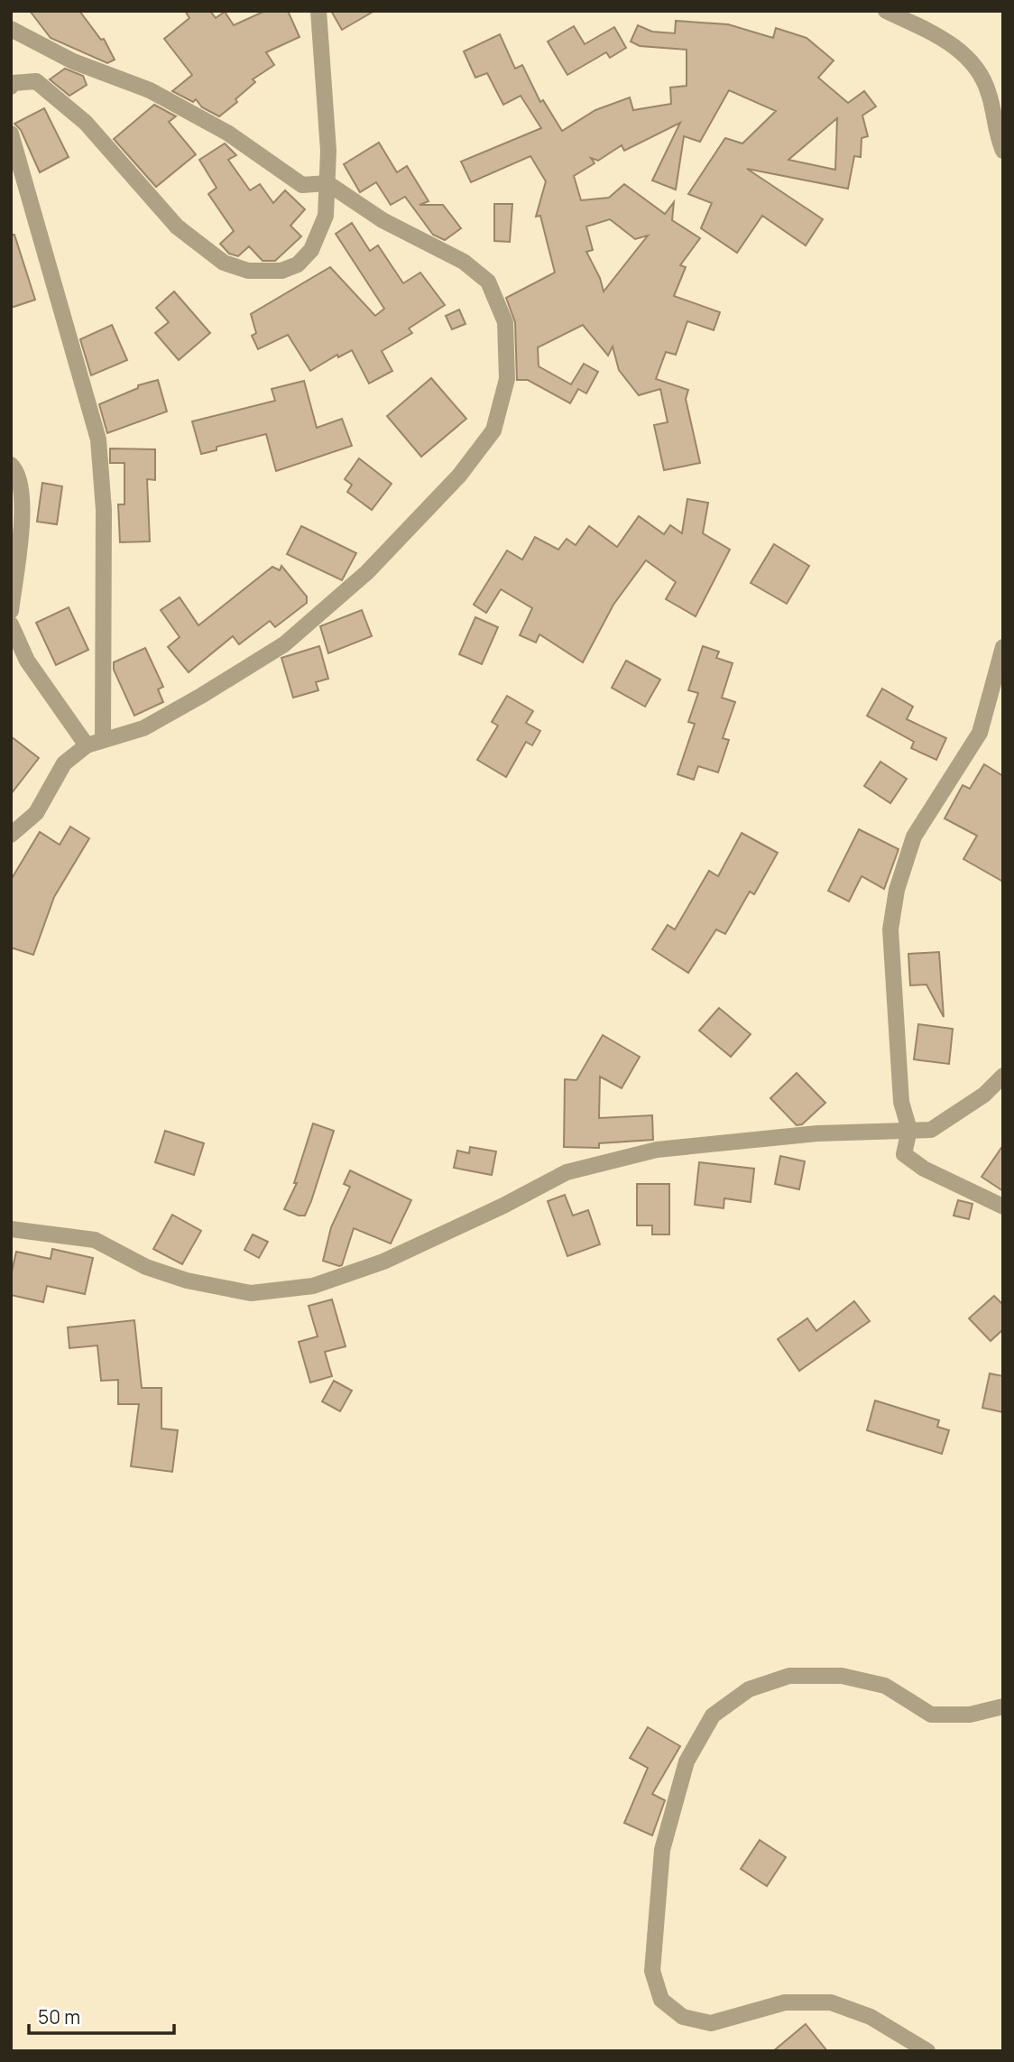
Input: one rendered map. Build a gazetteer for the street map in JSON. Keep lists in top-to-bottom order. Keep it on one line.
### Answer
{"scale_bar":"50 m"}
